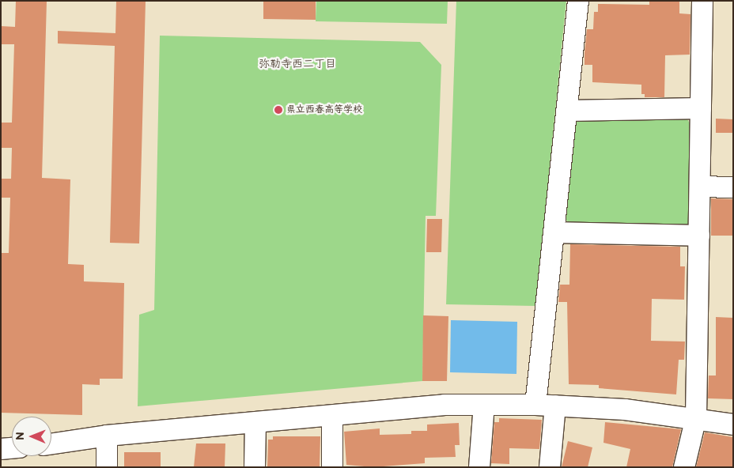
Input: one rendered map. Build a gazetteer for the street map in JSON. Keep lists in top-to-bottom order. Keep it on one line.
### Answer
{"districts":["弥勒寺西二丁目"],"places":["県立西春高等学校"],"north":"left"}
